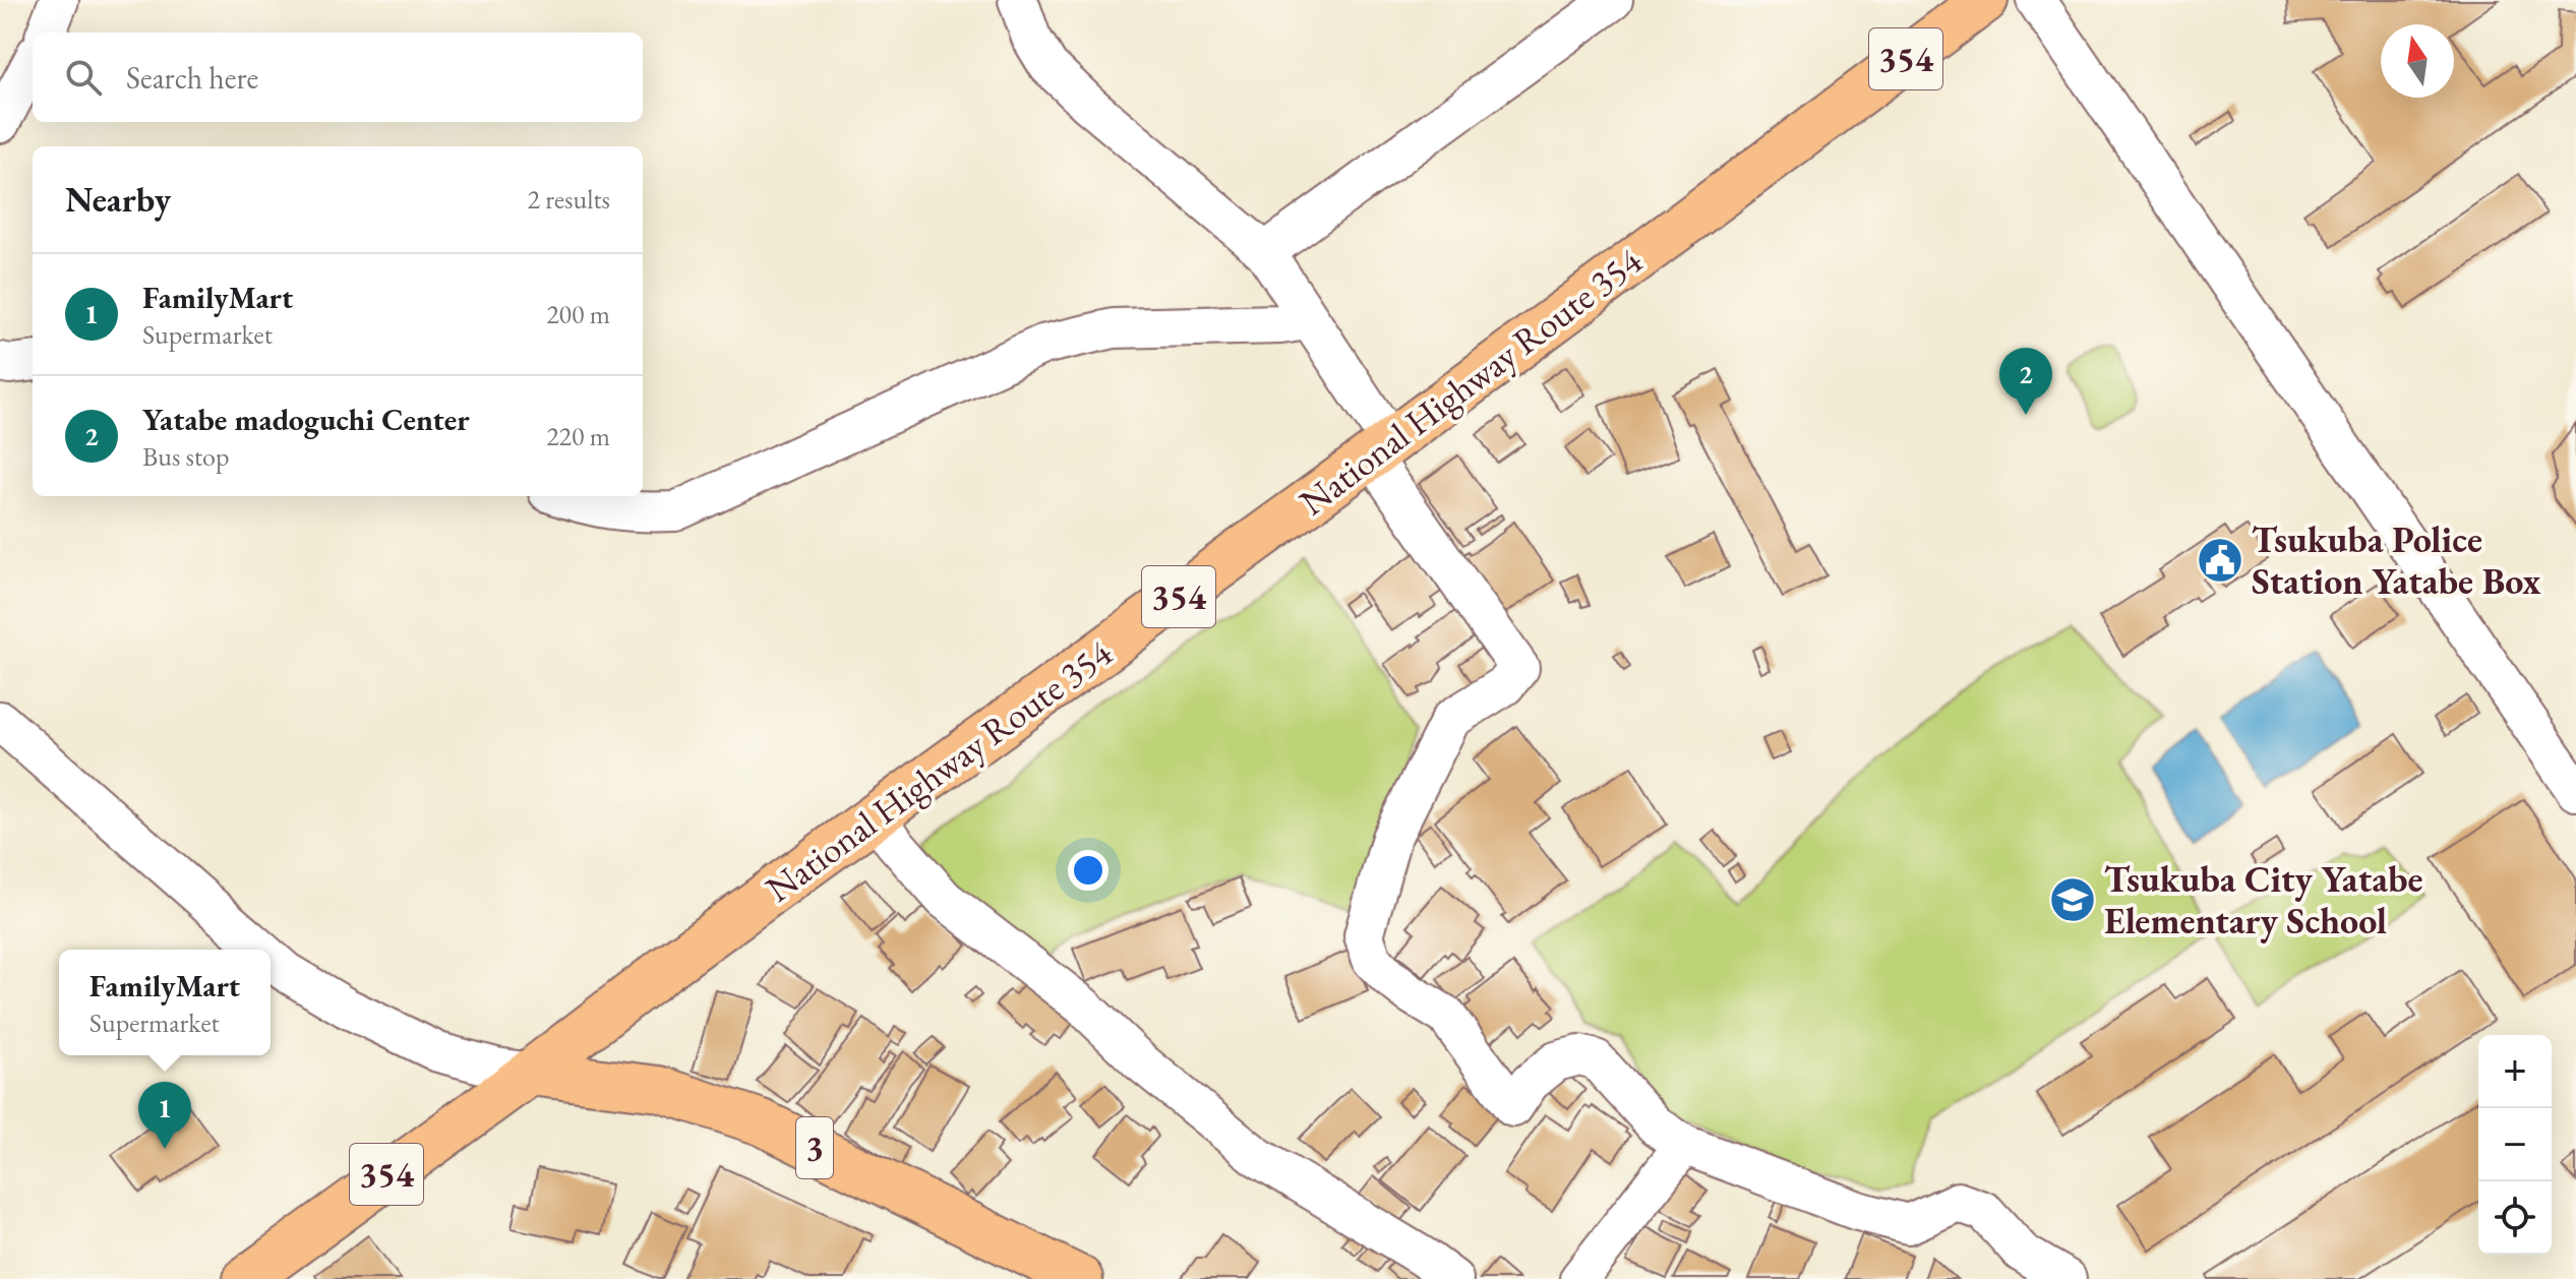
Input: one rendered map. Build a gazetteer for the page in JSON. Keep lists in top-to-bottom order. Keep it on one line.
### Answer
{"streets":{"main road":["354","National Highway Route 354","3"]},"crossings":[["National Highway Route 354","3"]],"places":{"public building":["Tsukuba Police Station Yatabe Box"],"school or university":["Tsukuba City Yatabe Elementary School"]},"north":"top","page":{"search":"Search here","heading":["Nearby","2 results"],"list":[{"mark":"1","name":"FamilyMart","note":"Supermarket","value":"200 m"},{"mark":"2","name":"Yatabe madoguchi Center","note":"Bus stop","value":"220 m"}],"pins":["2","1"],"popup":["FamilyMart","Supermarket"],"map_buttons":["+","−"]}}
